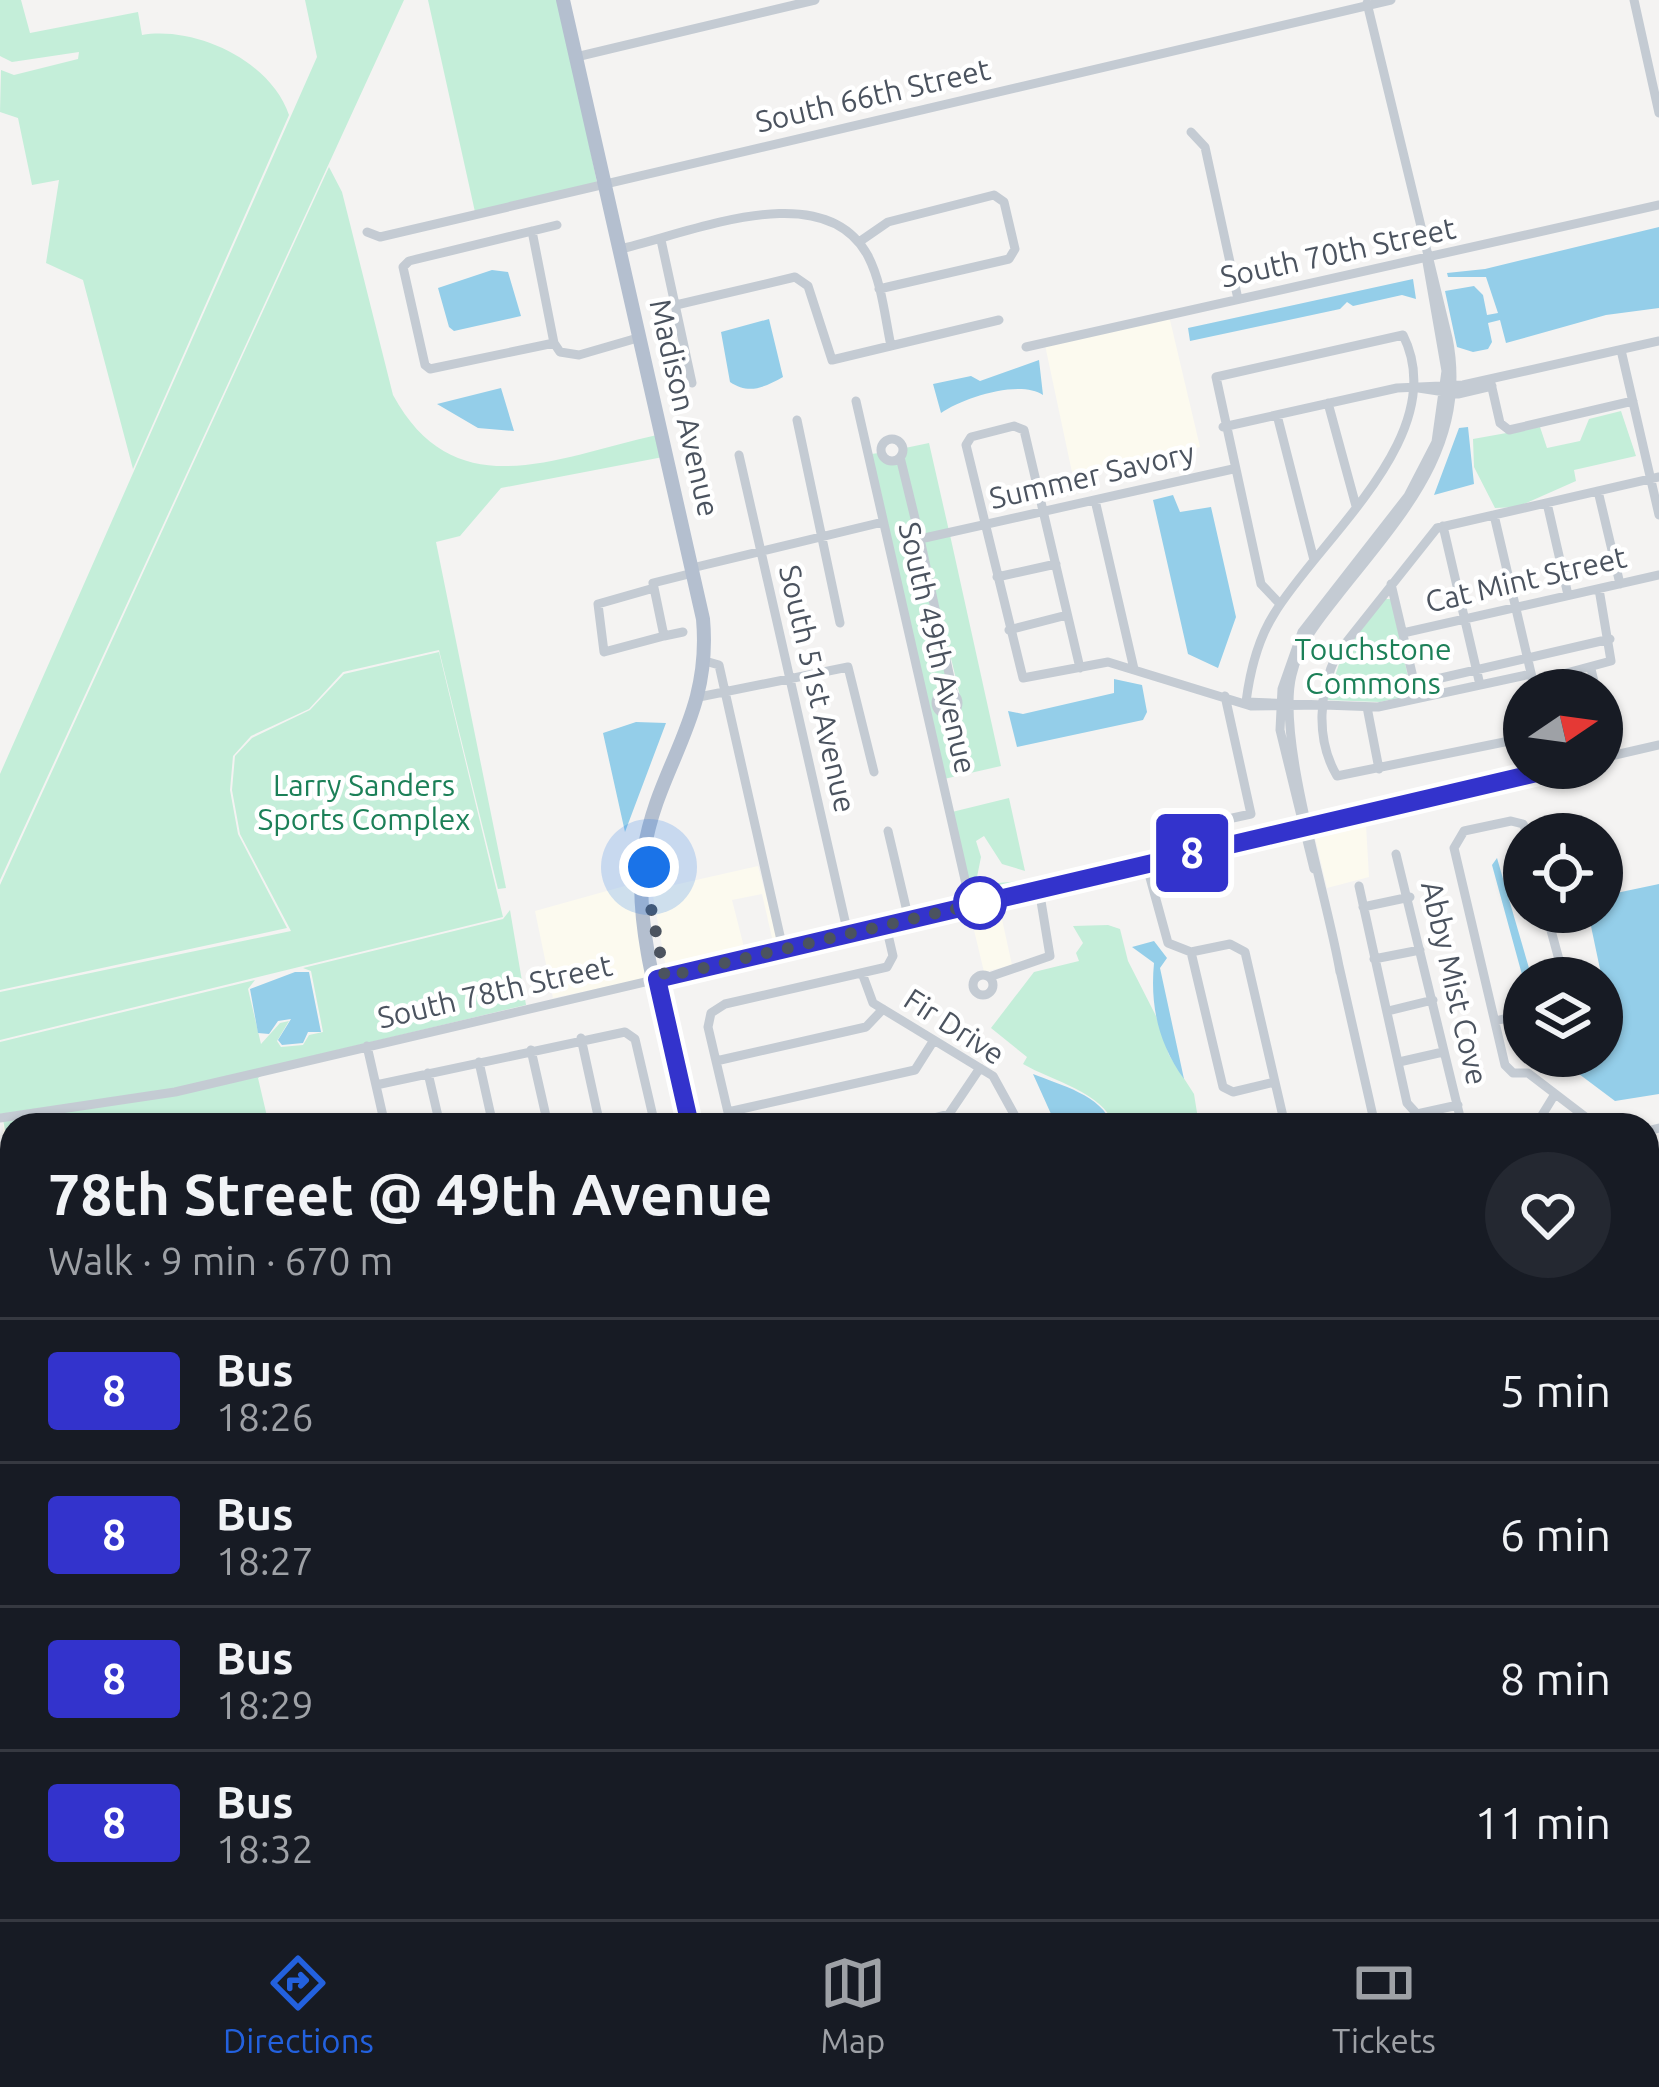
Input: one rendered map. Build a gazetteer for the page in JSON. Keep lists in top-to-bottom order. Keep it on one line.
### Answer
{"streets":{"main road":["Madison Avenue"],"street":["South 66th Street","South 70th Street","Summer Savory","Cat Mint Street","South 49th Avenue","South 51st Avenue","Abby Mist Cove","South 78th Street","Fir Drive"]},"crossings":[["South 66th Street","Madison Avenue"],["Madison Avenue","South 78th Street"],["South 49th Avenue","South 78th Street"],["South 51st Avenue","South 78th Street"]],"parks":["Touchstone Commons","Larry Sanders Sports Complex"],"lines":["bus line 8"],"north":"right","page":{"on_map":"8","heading":["78th Street @ 49th Avenue","Walk · 9 min · 670 m"],"list":[{"mark":"8","name":"Bus","note":"18:26","value":"5 min"},{"mark":"8","name":"Bus","note":"18:27","value":"6 min"},{"mark":"8","name":"Bus","note":"18:29","value":"8 min"},{"mark":"8","name":"Bus","note":"18:32","value":"11 min"}],"tabs":["Directions","Map","Tickets"]}}
